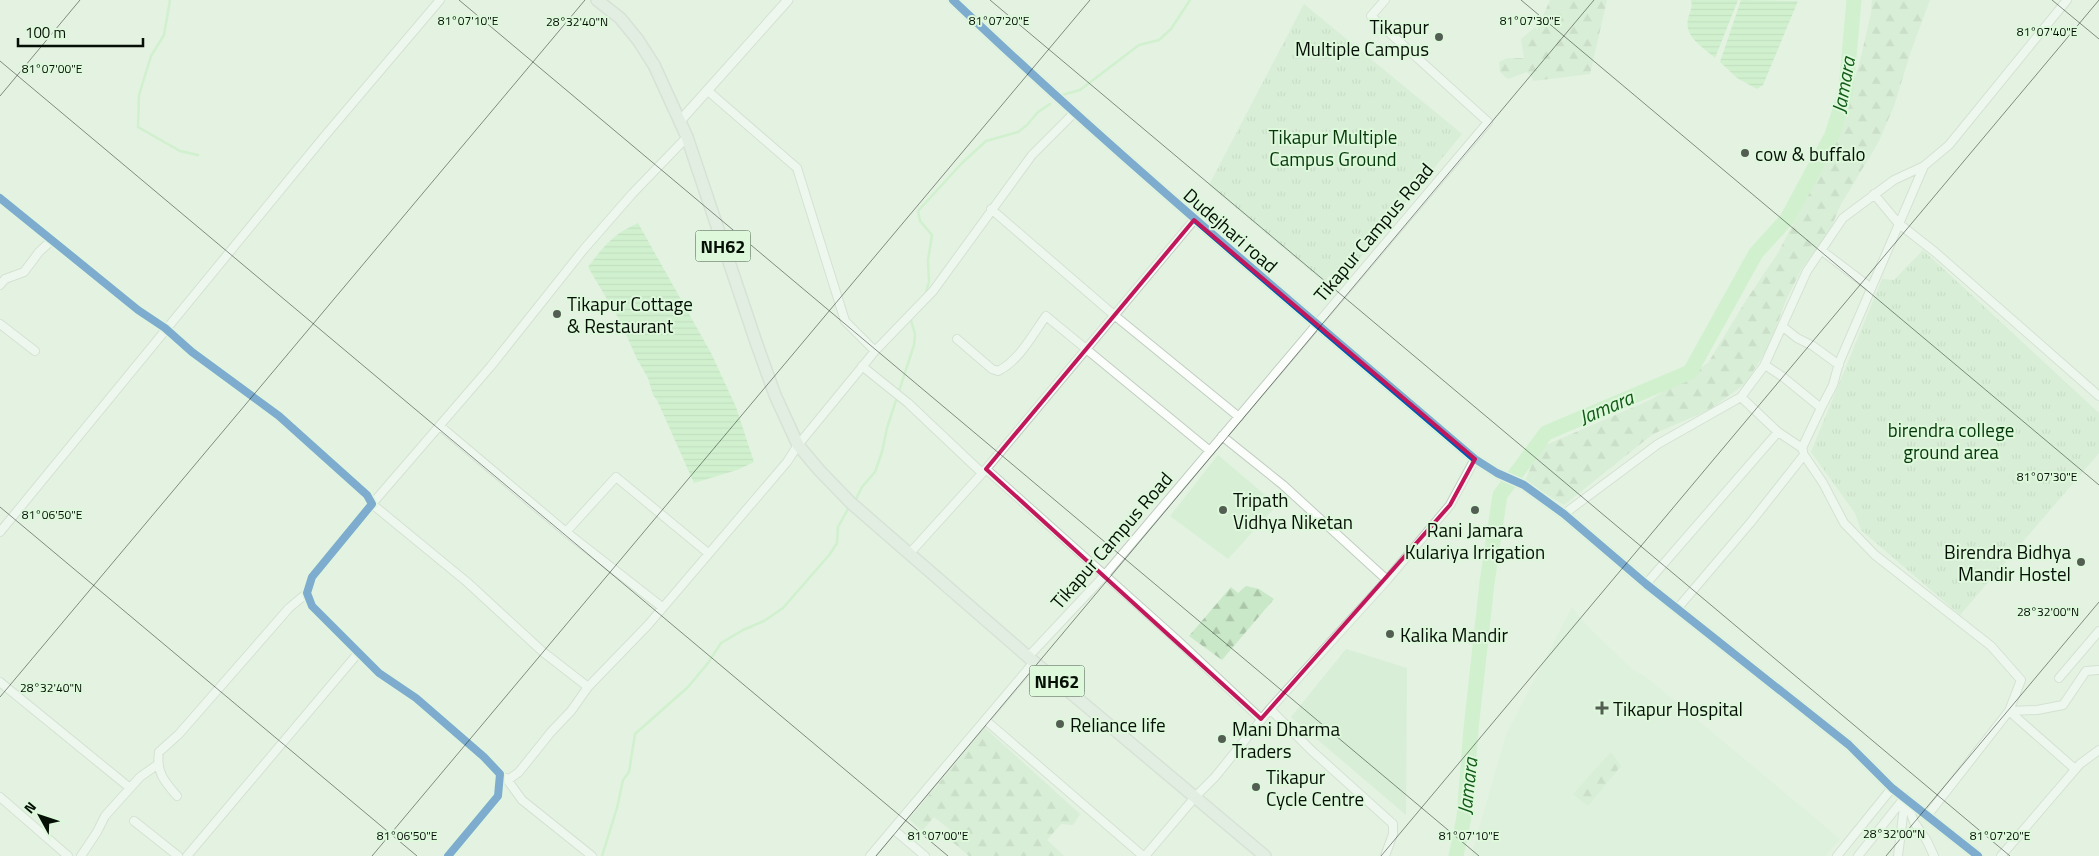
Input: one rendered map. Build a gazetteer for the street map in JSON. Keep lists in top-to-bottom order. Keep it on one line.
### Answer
{"streets":{"main road":["NH62"],"street":["Dudejhari road","Tikapur Campus Road"]},"crossings":[["Dudejhari road","Tikapur Campus Road"],["Tikapur Campus Road","NH62"]],"water":["Jamara"],"parks":["Tikapur Multiple Campus Ground","birendra college ground area"],"places":{"other":["Tikapur Multiple Campus","cow & buffalo","Tikapur Cottage & Restaurant","Tripath Vidhya Niketan","Rani Jamara Kulariya Irrigation","Birendra Bidhya Mandir Hostel","Kalika Mandir","Reliance life","Mani Dharma Traders","Tikapur Cycle Centre"],"health":["Tikapur Hospital"]},"scale_bar":"100 m","north":"top left","coordinates":["81°07'10\"E","81°07'20\"E","81°07'30\"E","28°32'40\"N","81°07'40\"E","81°07'00\"E","81°06'50\"E","28°32'00\"N"]}
